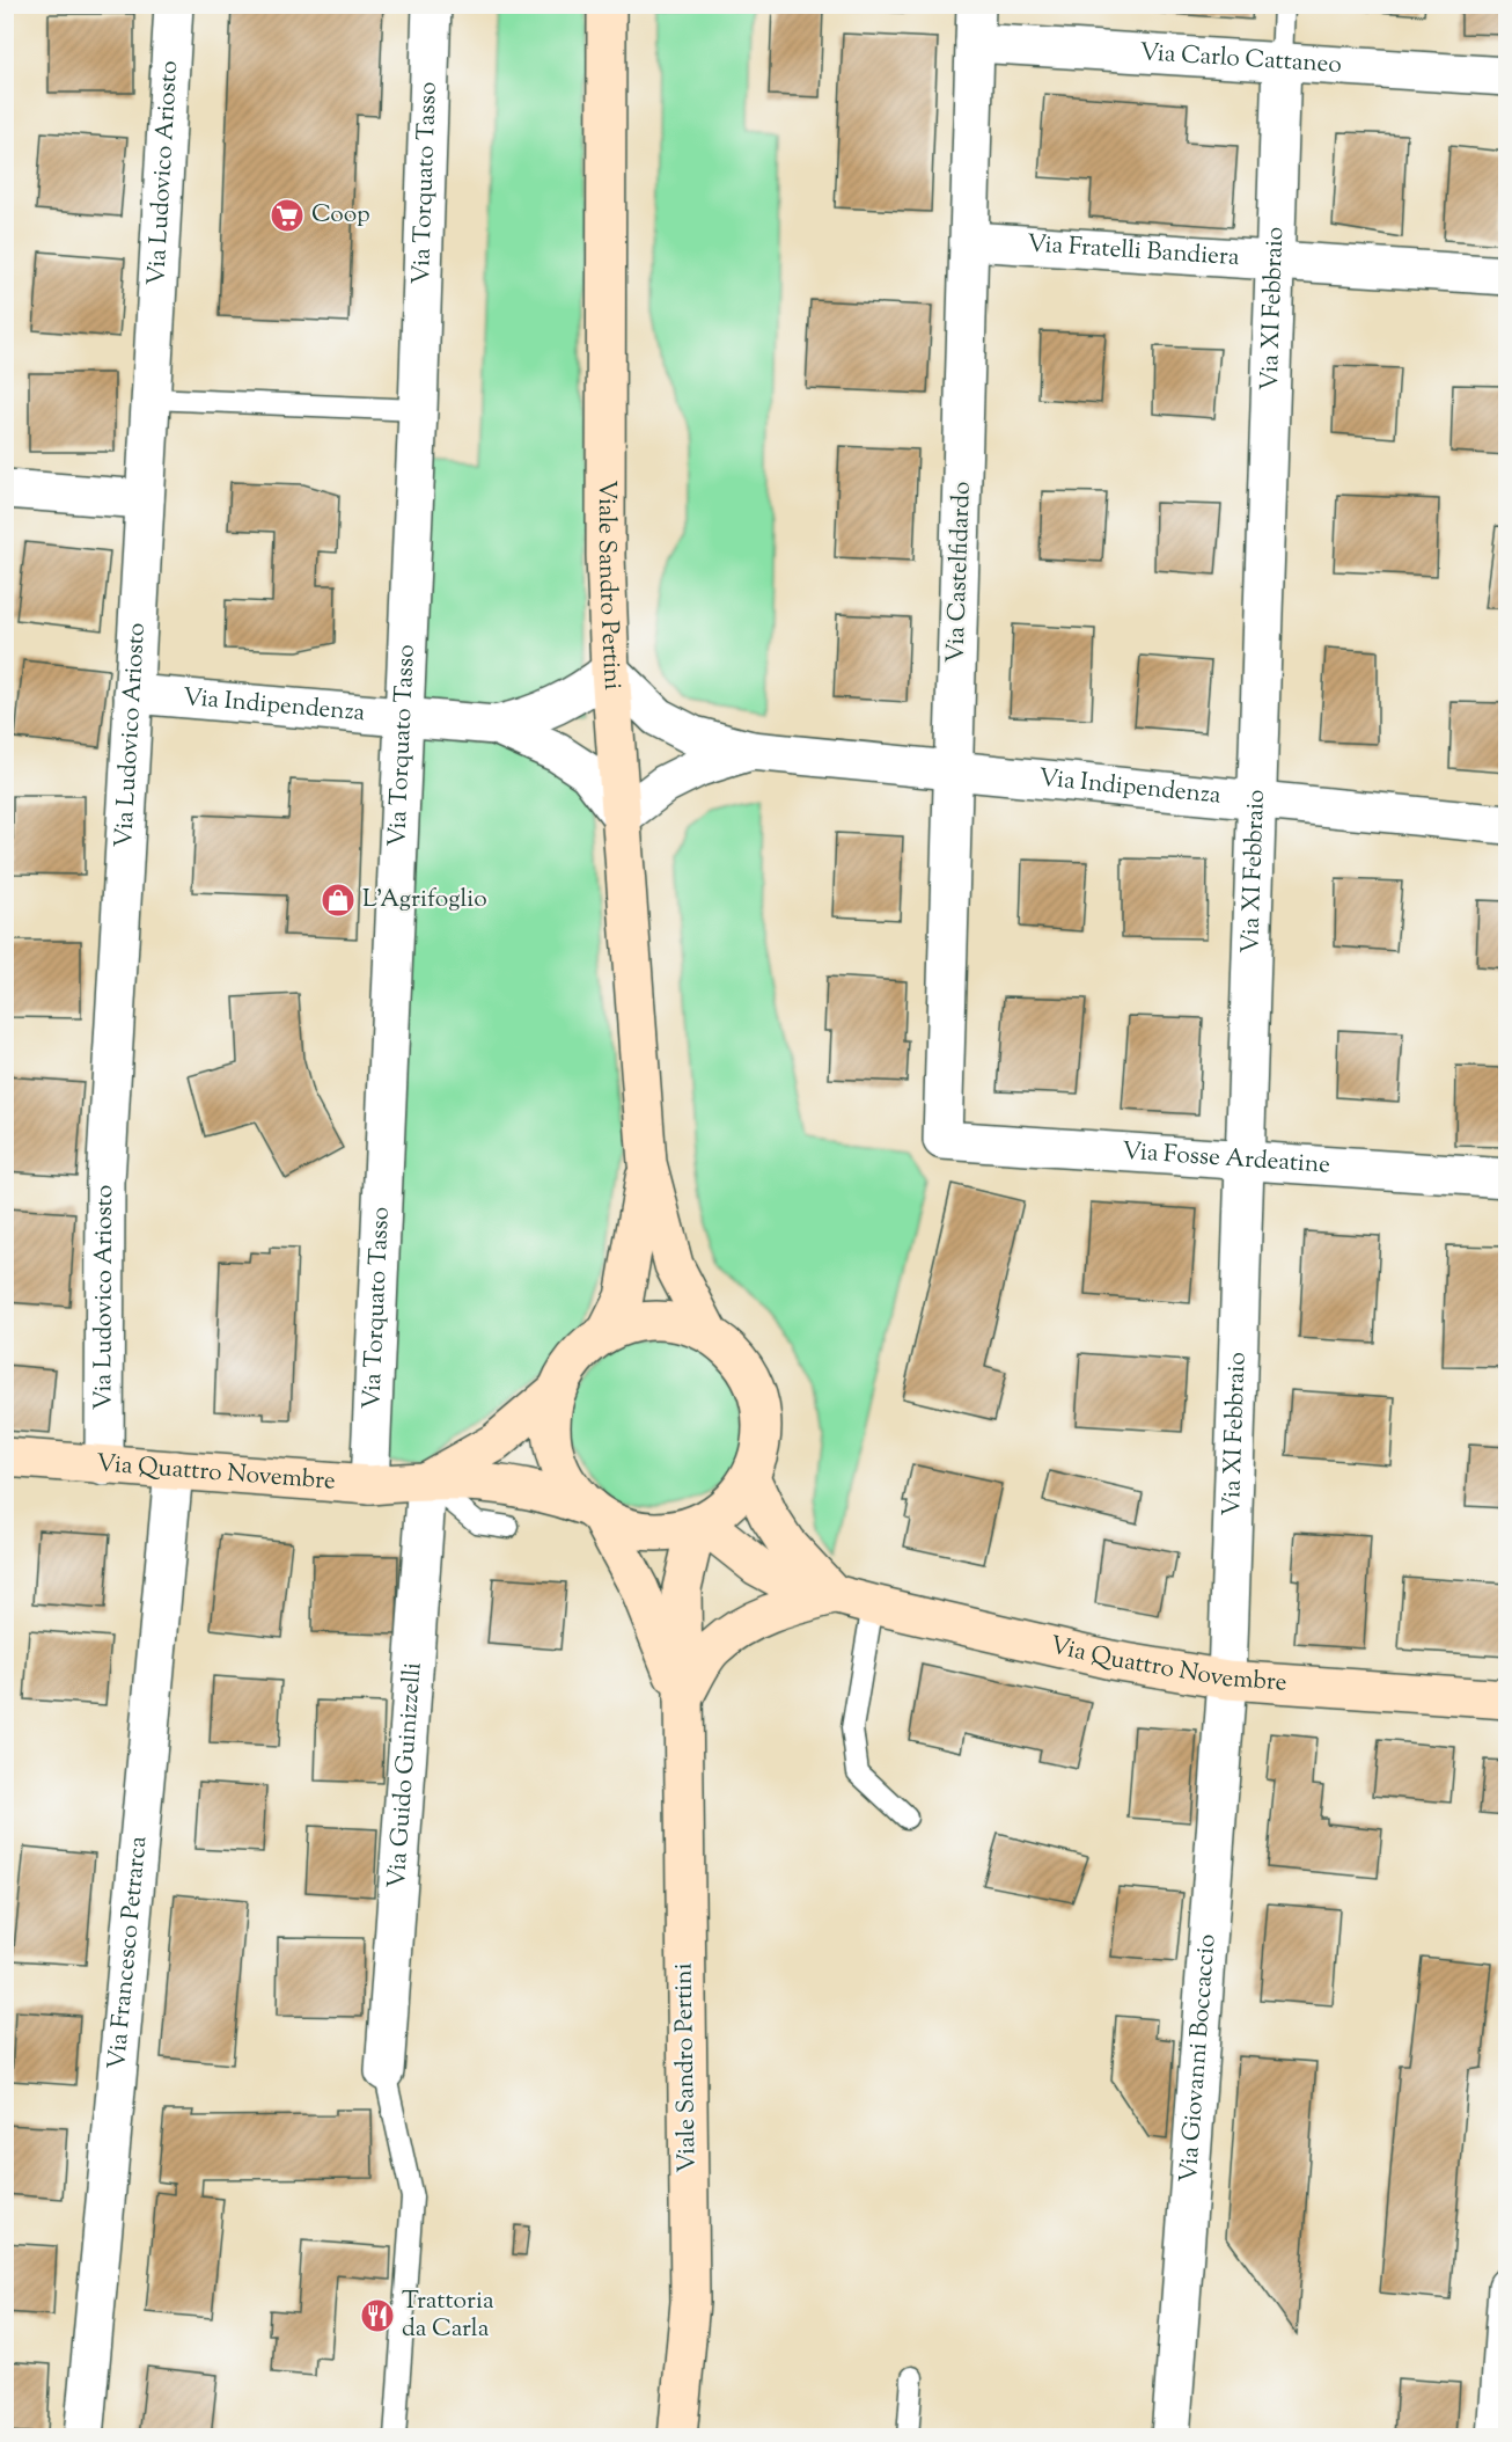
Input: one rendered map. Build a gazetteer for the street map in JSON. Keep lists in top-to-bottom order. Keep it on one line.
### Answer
{"streets":{"main road":["Viale Sandro Pertini","Via Quattro Novembre"],"street":["Via Carlo Cattaneo","Via Ludovico Ariosto","Via Torquato Tasso","Via Fratelli Bandiera","Via XI Febbraio","Via Castelfidardo","Via Indipendenza","Via Fosse Ardeatine","Via Guido Guinizzelli","Via Francesco Petrarca","Via Giovanni Boccaccio"]},"crossings":[["Via Carlo Cattaneo","Via XI Febbraio"],["Via Carlo Cattaneo","Via Castelfidardo"],["Via Ludovico Ariosto","Via Indipendenza"],["Via Ludovico Ariosto","Via Quattro Novembre"],["Via Torquato Tasso","Via Indipendenza"],["Via Torquato Tasso","Via Quattro Novembre"],["Via Fratelli Bandiera","Via XI Febbraio"],["Via Fratelli Bandiera","Via Castelfidardo"],["Via XI Febbraio","Via Indipendenza"],["Via XI Febbraio","Via Fosse Ardeatine"],["Via XI Febbraio","Via Quattro Novembre"],["Via XI Febbraio","Via Giovanni Boccaccio"],["Via Castelfidardo","Via Indipendenza"],["Via Castelfidardo","Via Fosse Ardeatine"],["Viale Sandro Pertini","Via Indipendenza"],["Viale Sandro Pertini","Via Quattro Novembre"],["Via Quattro Novembre","Via Guido Guinizzelli"],["Via Quattro Novembre","Via Francesco Petrarca"],["Via Quattro Novembre","Via Giovanni Boccaccio"]],"places":{"supermarket":["Coop"],"shop":["L'Agrifoglio"],"restaurant":["Trattoria da Carla"]}}
